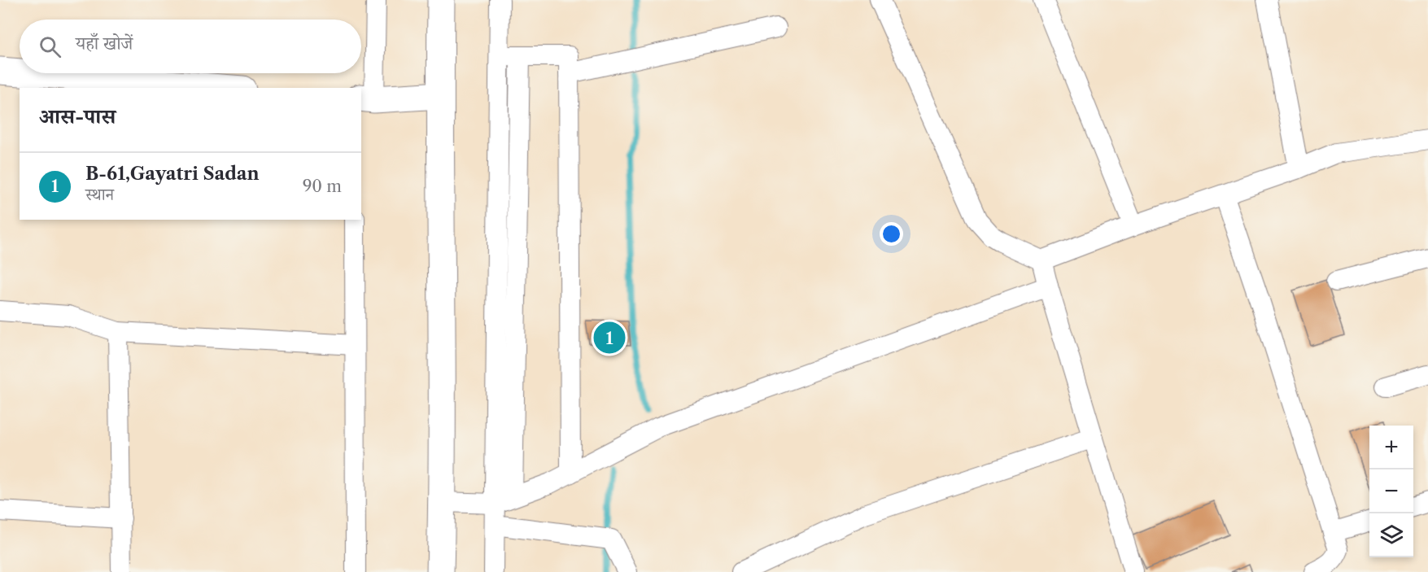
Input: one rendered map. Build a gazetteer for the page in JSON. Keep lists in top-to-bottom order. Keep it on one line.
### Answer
{"page":{"search":"यहाँ खोजें","heading":"आस-पास","list":[{"mark":"1","name":"B-61,Gayatri Sadan","note":"स्थान","value":"90 m"}],"pins":"1","map_buttons":["+","−"]}}
